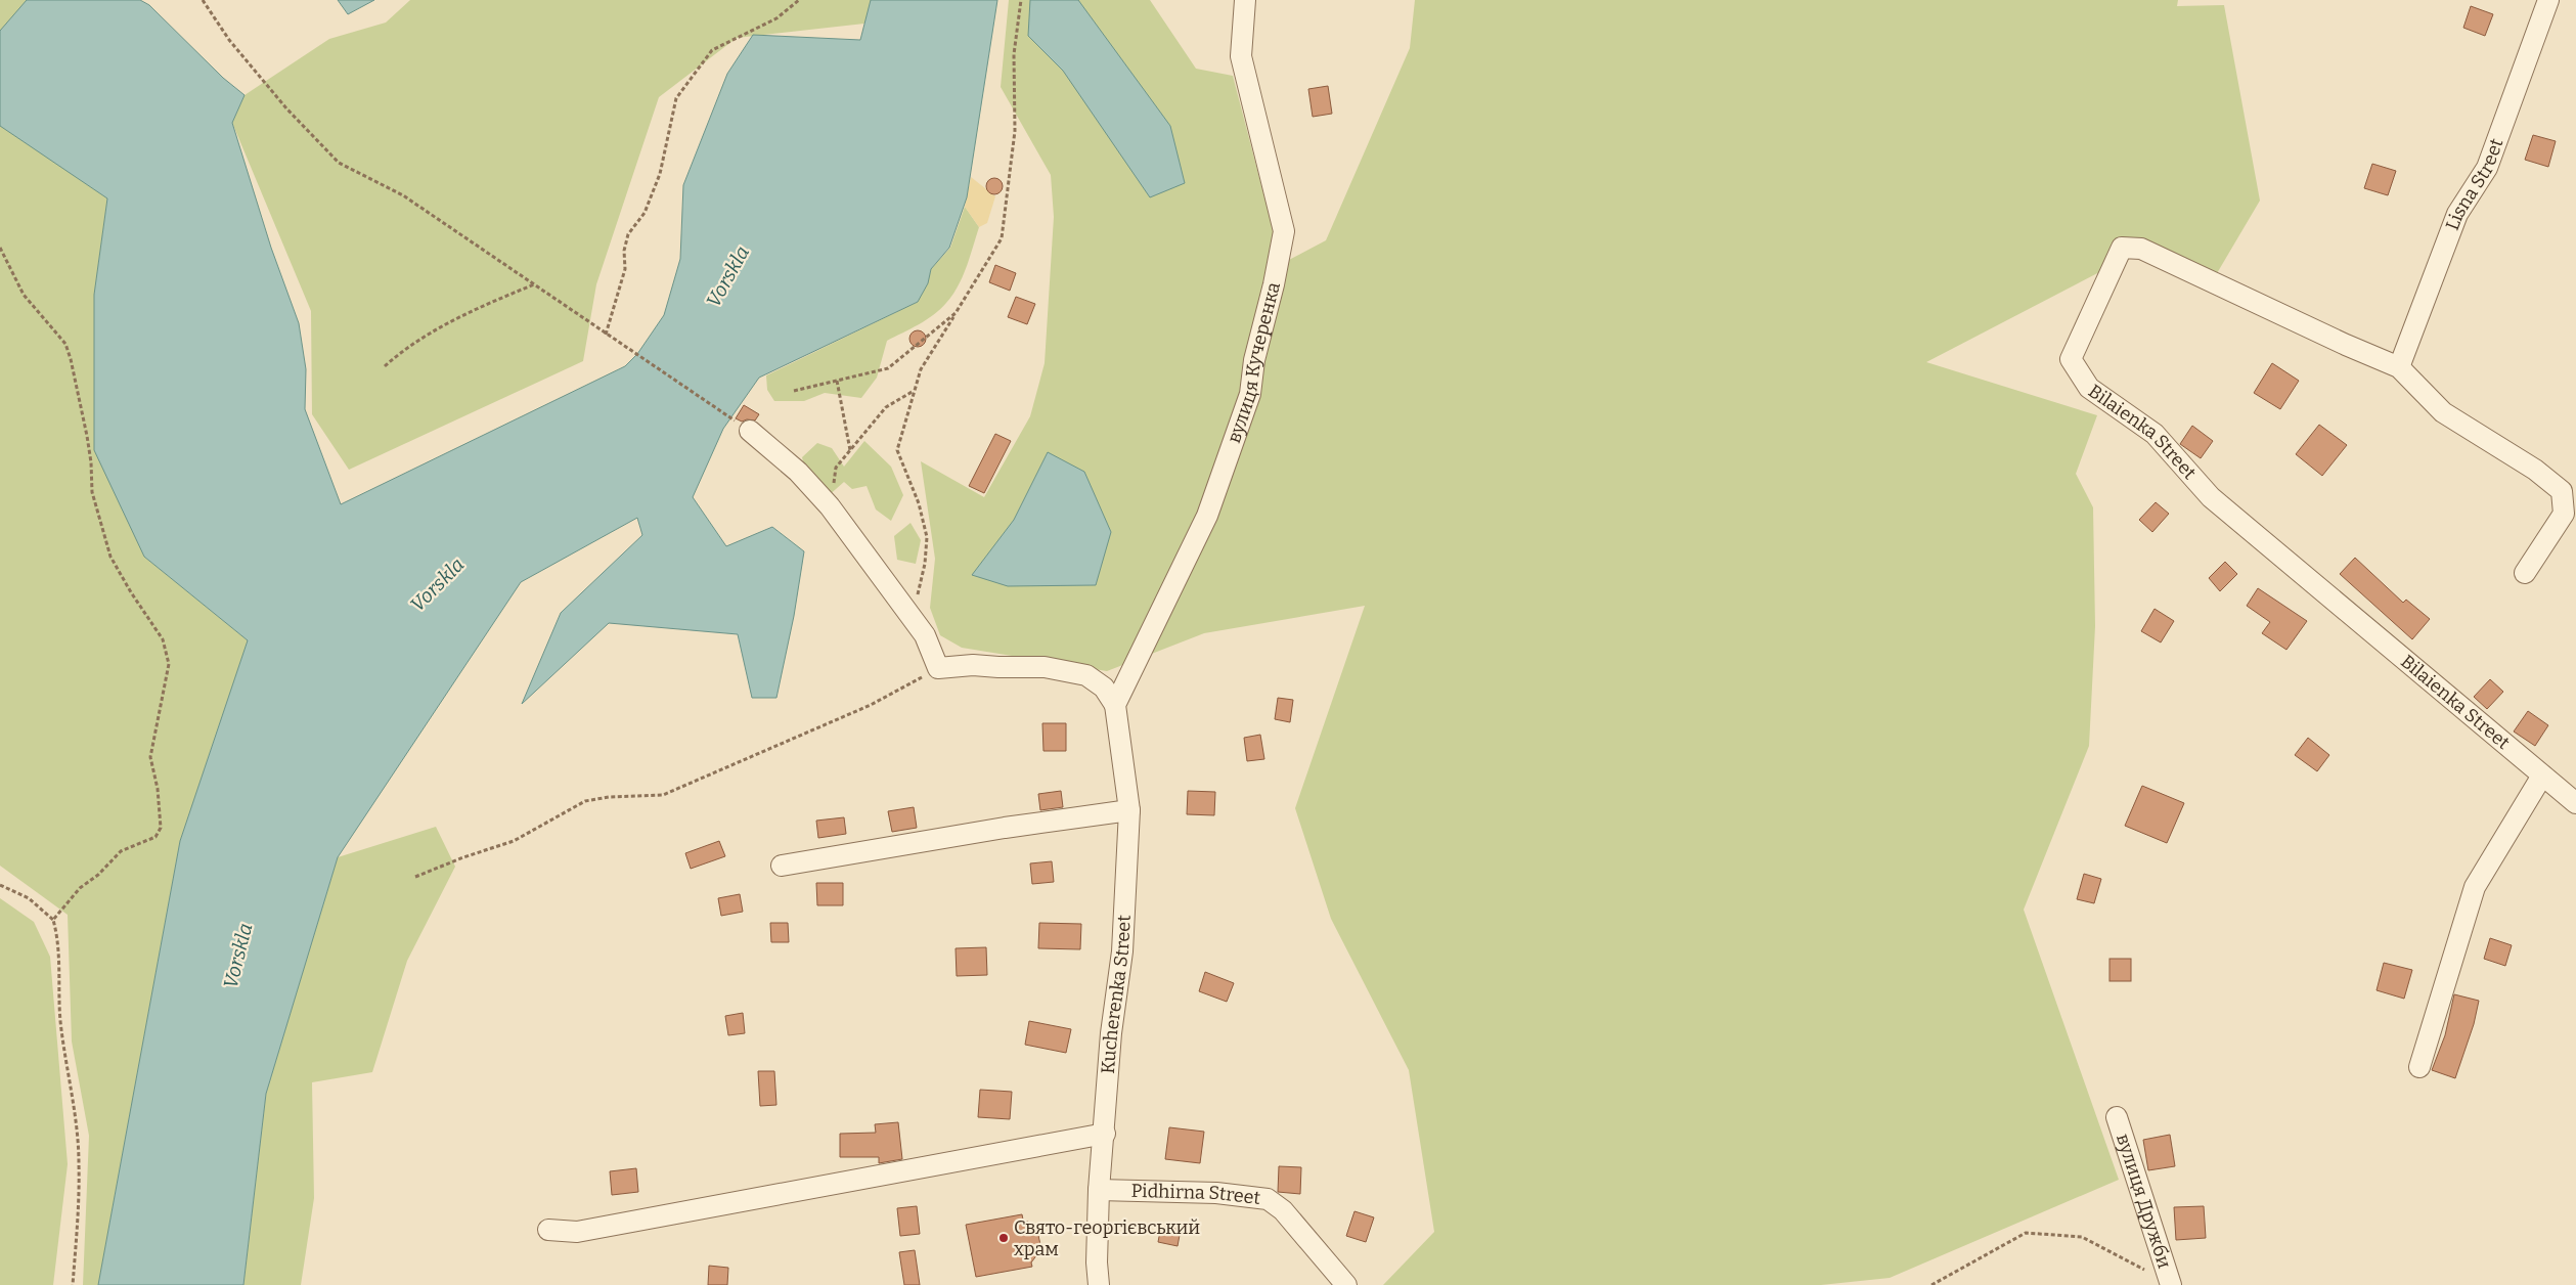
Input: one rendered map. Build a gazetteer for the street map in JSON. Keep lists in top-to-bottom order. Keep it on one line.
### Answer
{"streets":{"street":["Lisna Street","вулиця Кучеренка","Bilaienka Street","Kucherenka Street","Pidhirna Street","вулиця Дружби"]},"crossings":[["Lisna Street","Bilaienka Street"],["вулиця Кучеренка","Kucherenka Street"],["Kucherenka Street","Pidhirna Street"]],"water":["Vorskla"],"places":["Свято-георгієвський храм"]}
